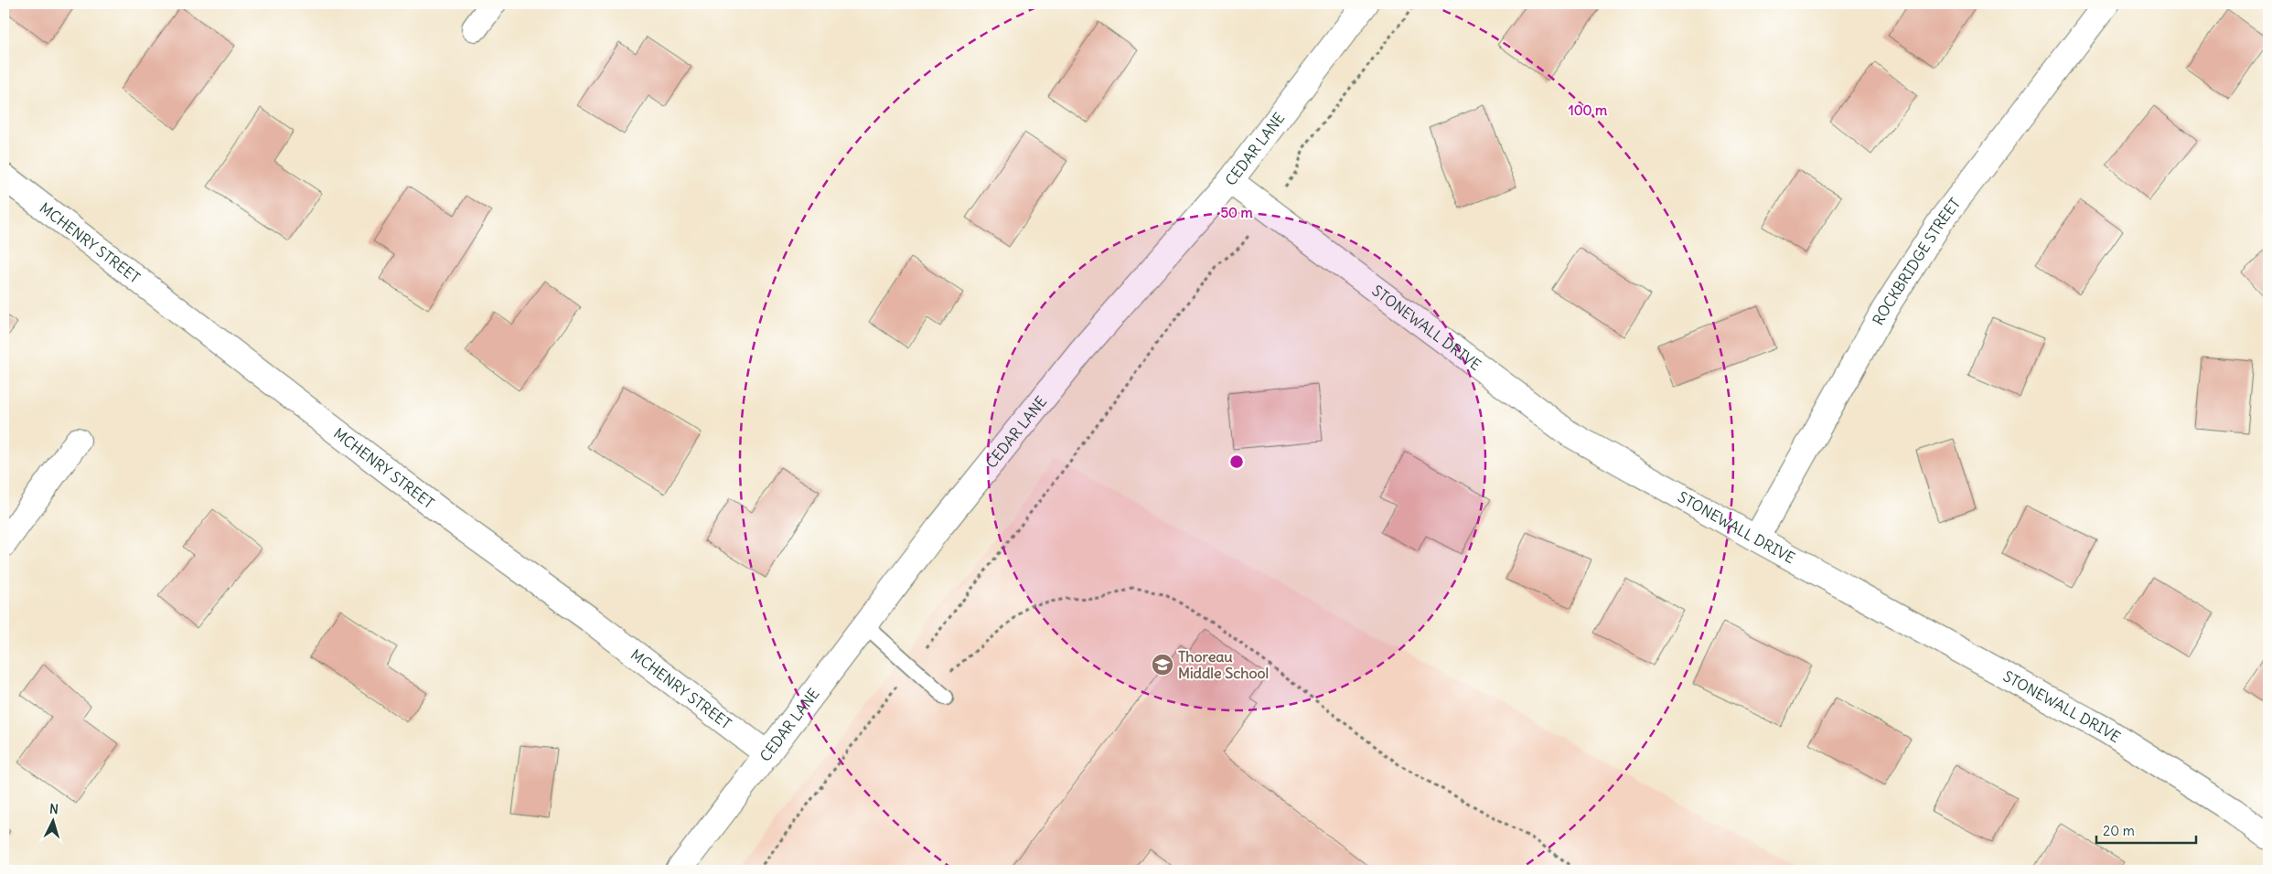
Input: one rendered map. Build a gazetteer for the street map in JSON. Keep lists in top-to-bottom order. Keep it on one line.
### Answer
{"streets":{"street":["CEDAR LANE","MCHENRY STREET","ROCKBRIDGE STREET","STONEWALL DRIVE"]},"crossings":[["CEDAR LANE","MCHENRY STREET"],["CEDAR LANE","STONEWALL DRIVE"],["ROCKBRIDGE STREET","STONEWALL DRIVE"]],"places":{"school or university":["Thoreau Middle School"]},"scale_bar":"20 m","north":"top","rings":["100 m","50 m"]}
